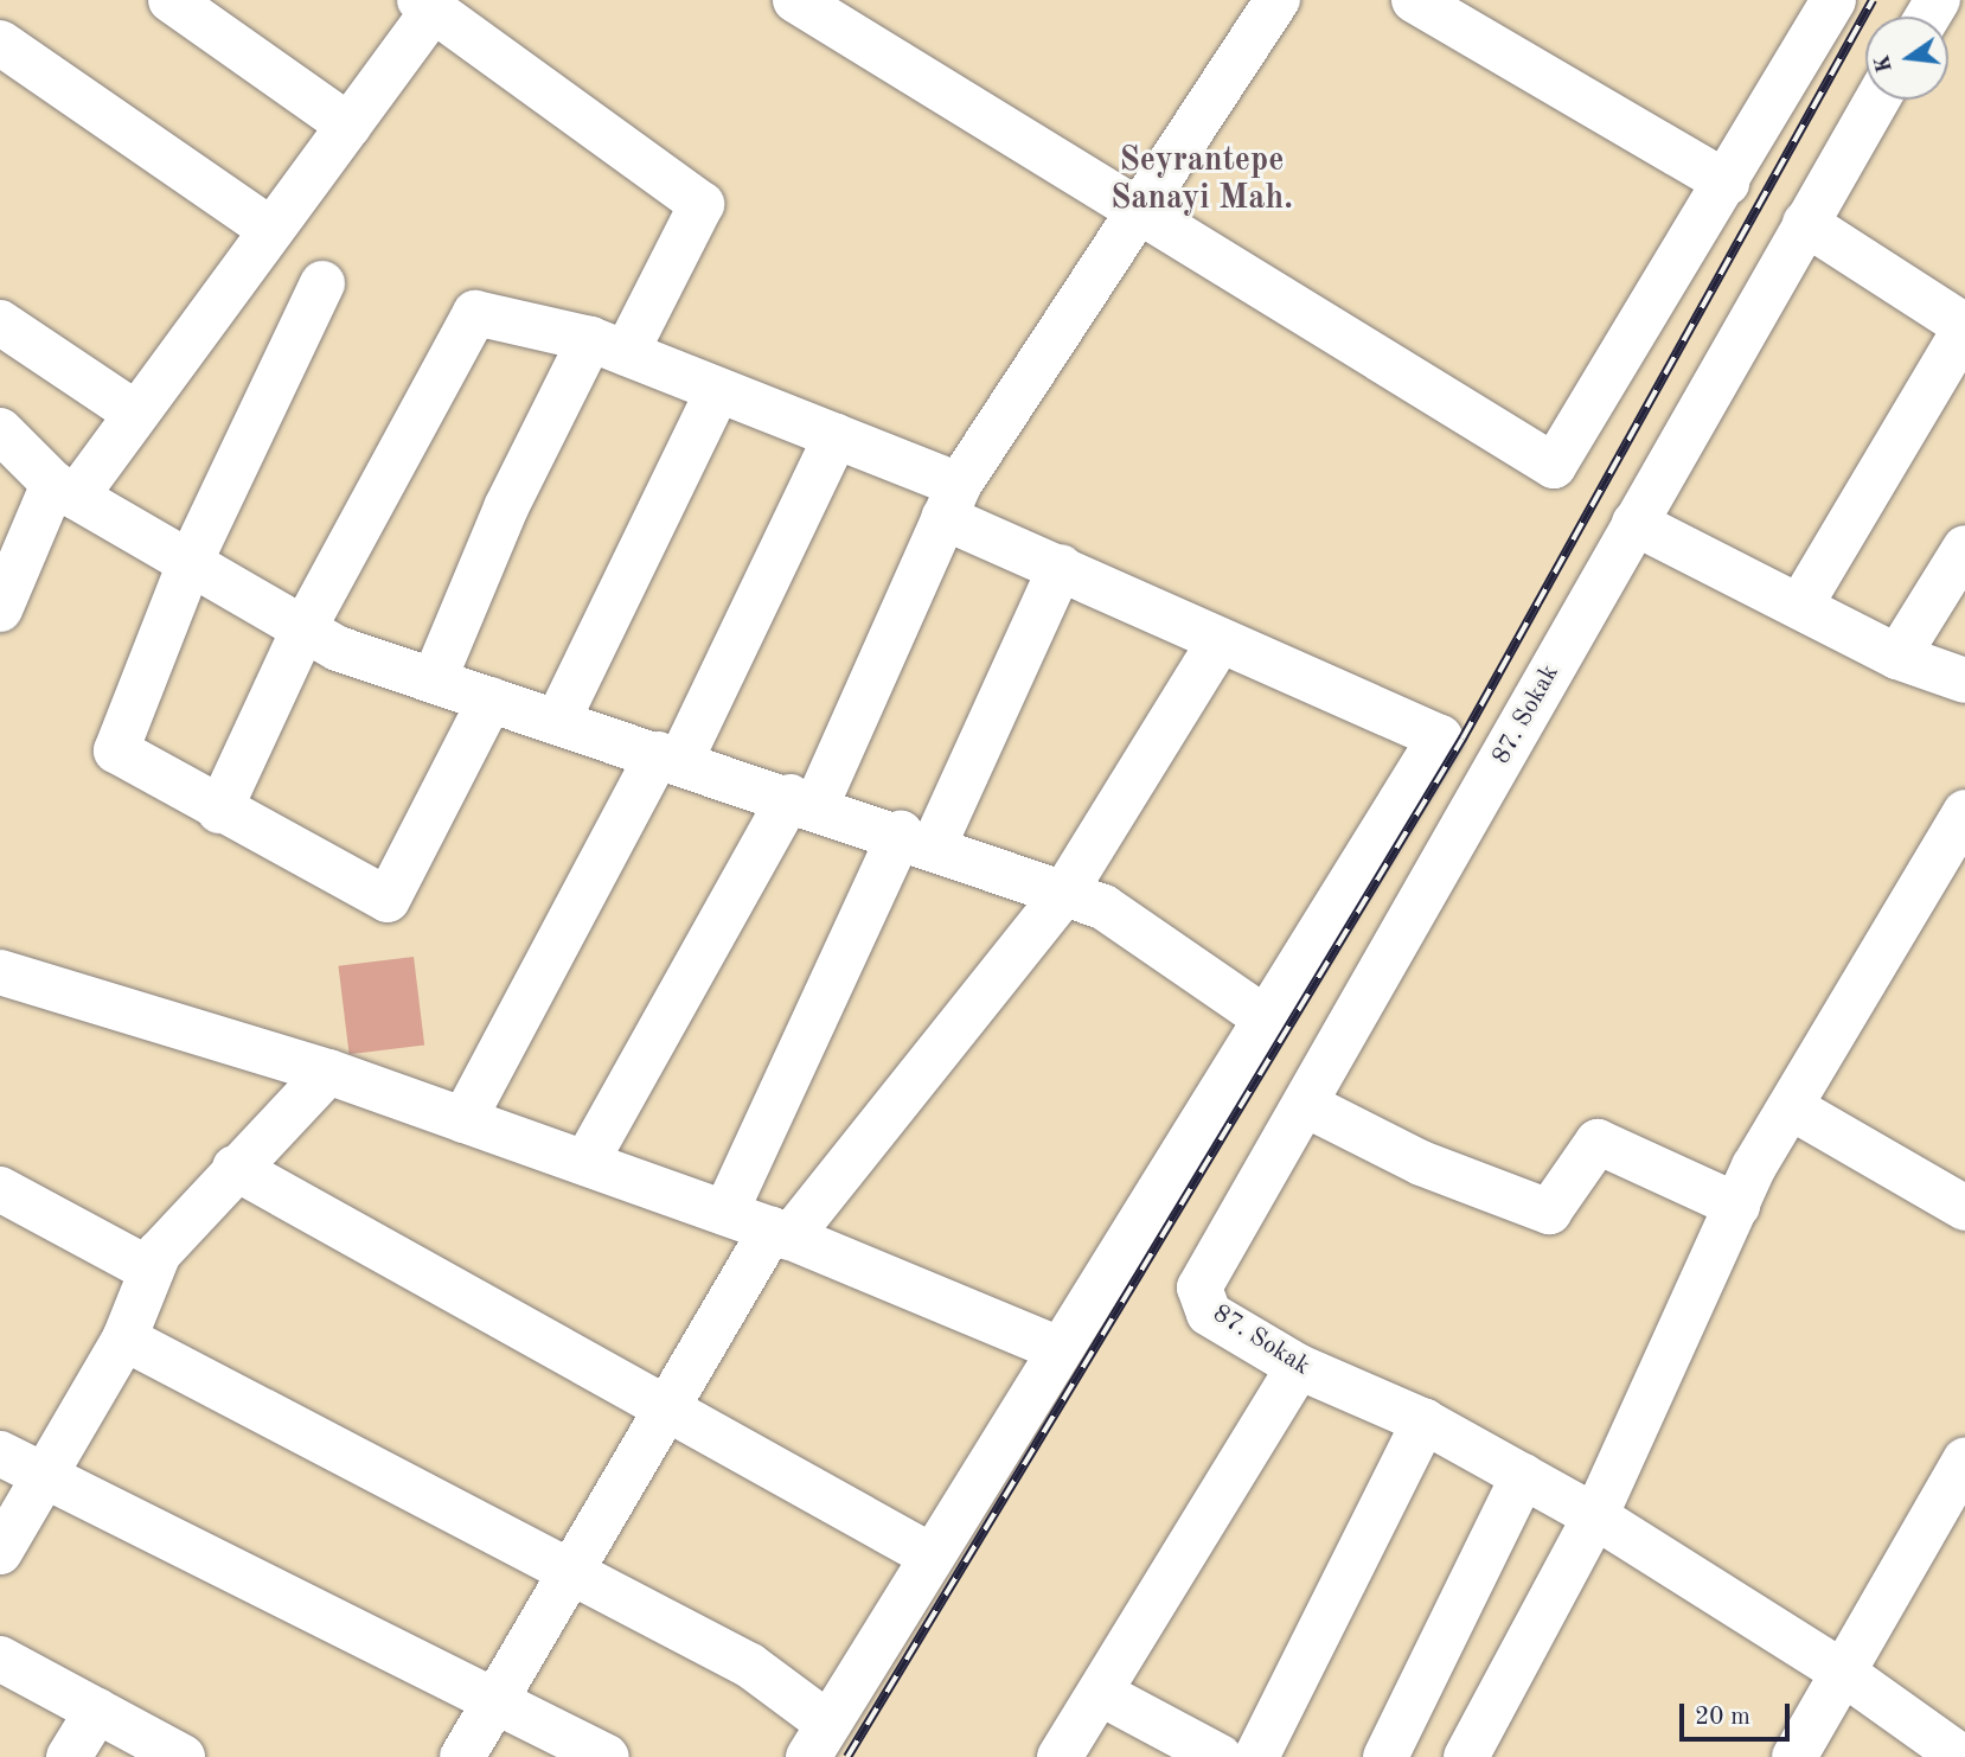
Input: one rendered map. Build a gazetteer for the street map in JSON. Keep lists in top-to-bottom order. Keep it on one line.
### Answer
{"streets":{"street":["87. Sokak"]},"districts":["Seyrantepe Sanayi Mah."],"scale_bar":"20 m","north":"left"}
